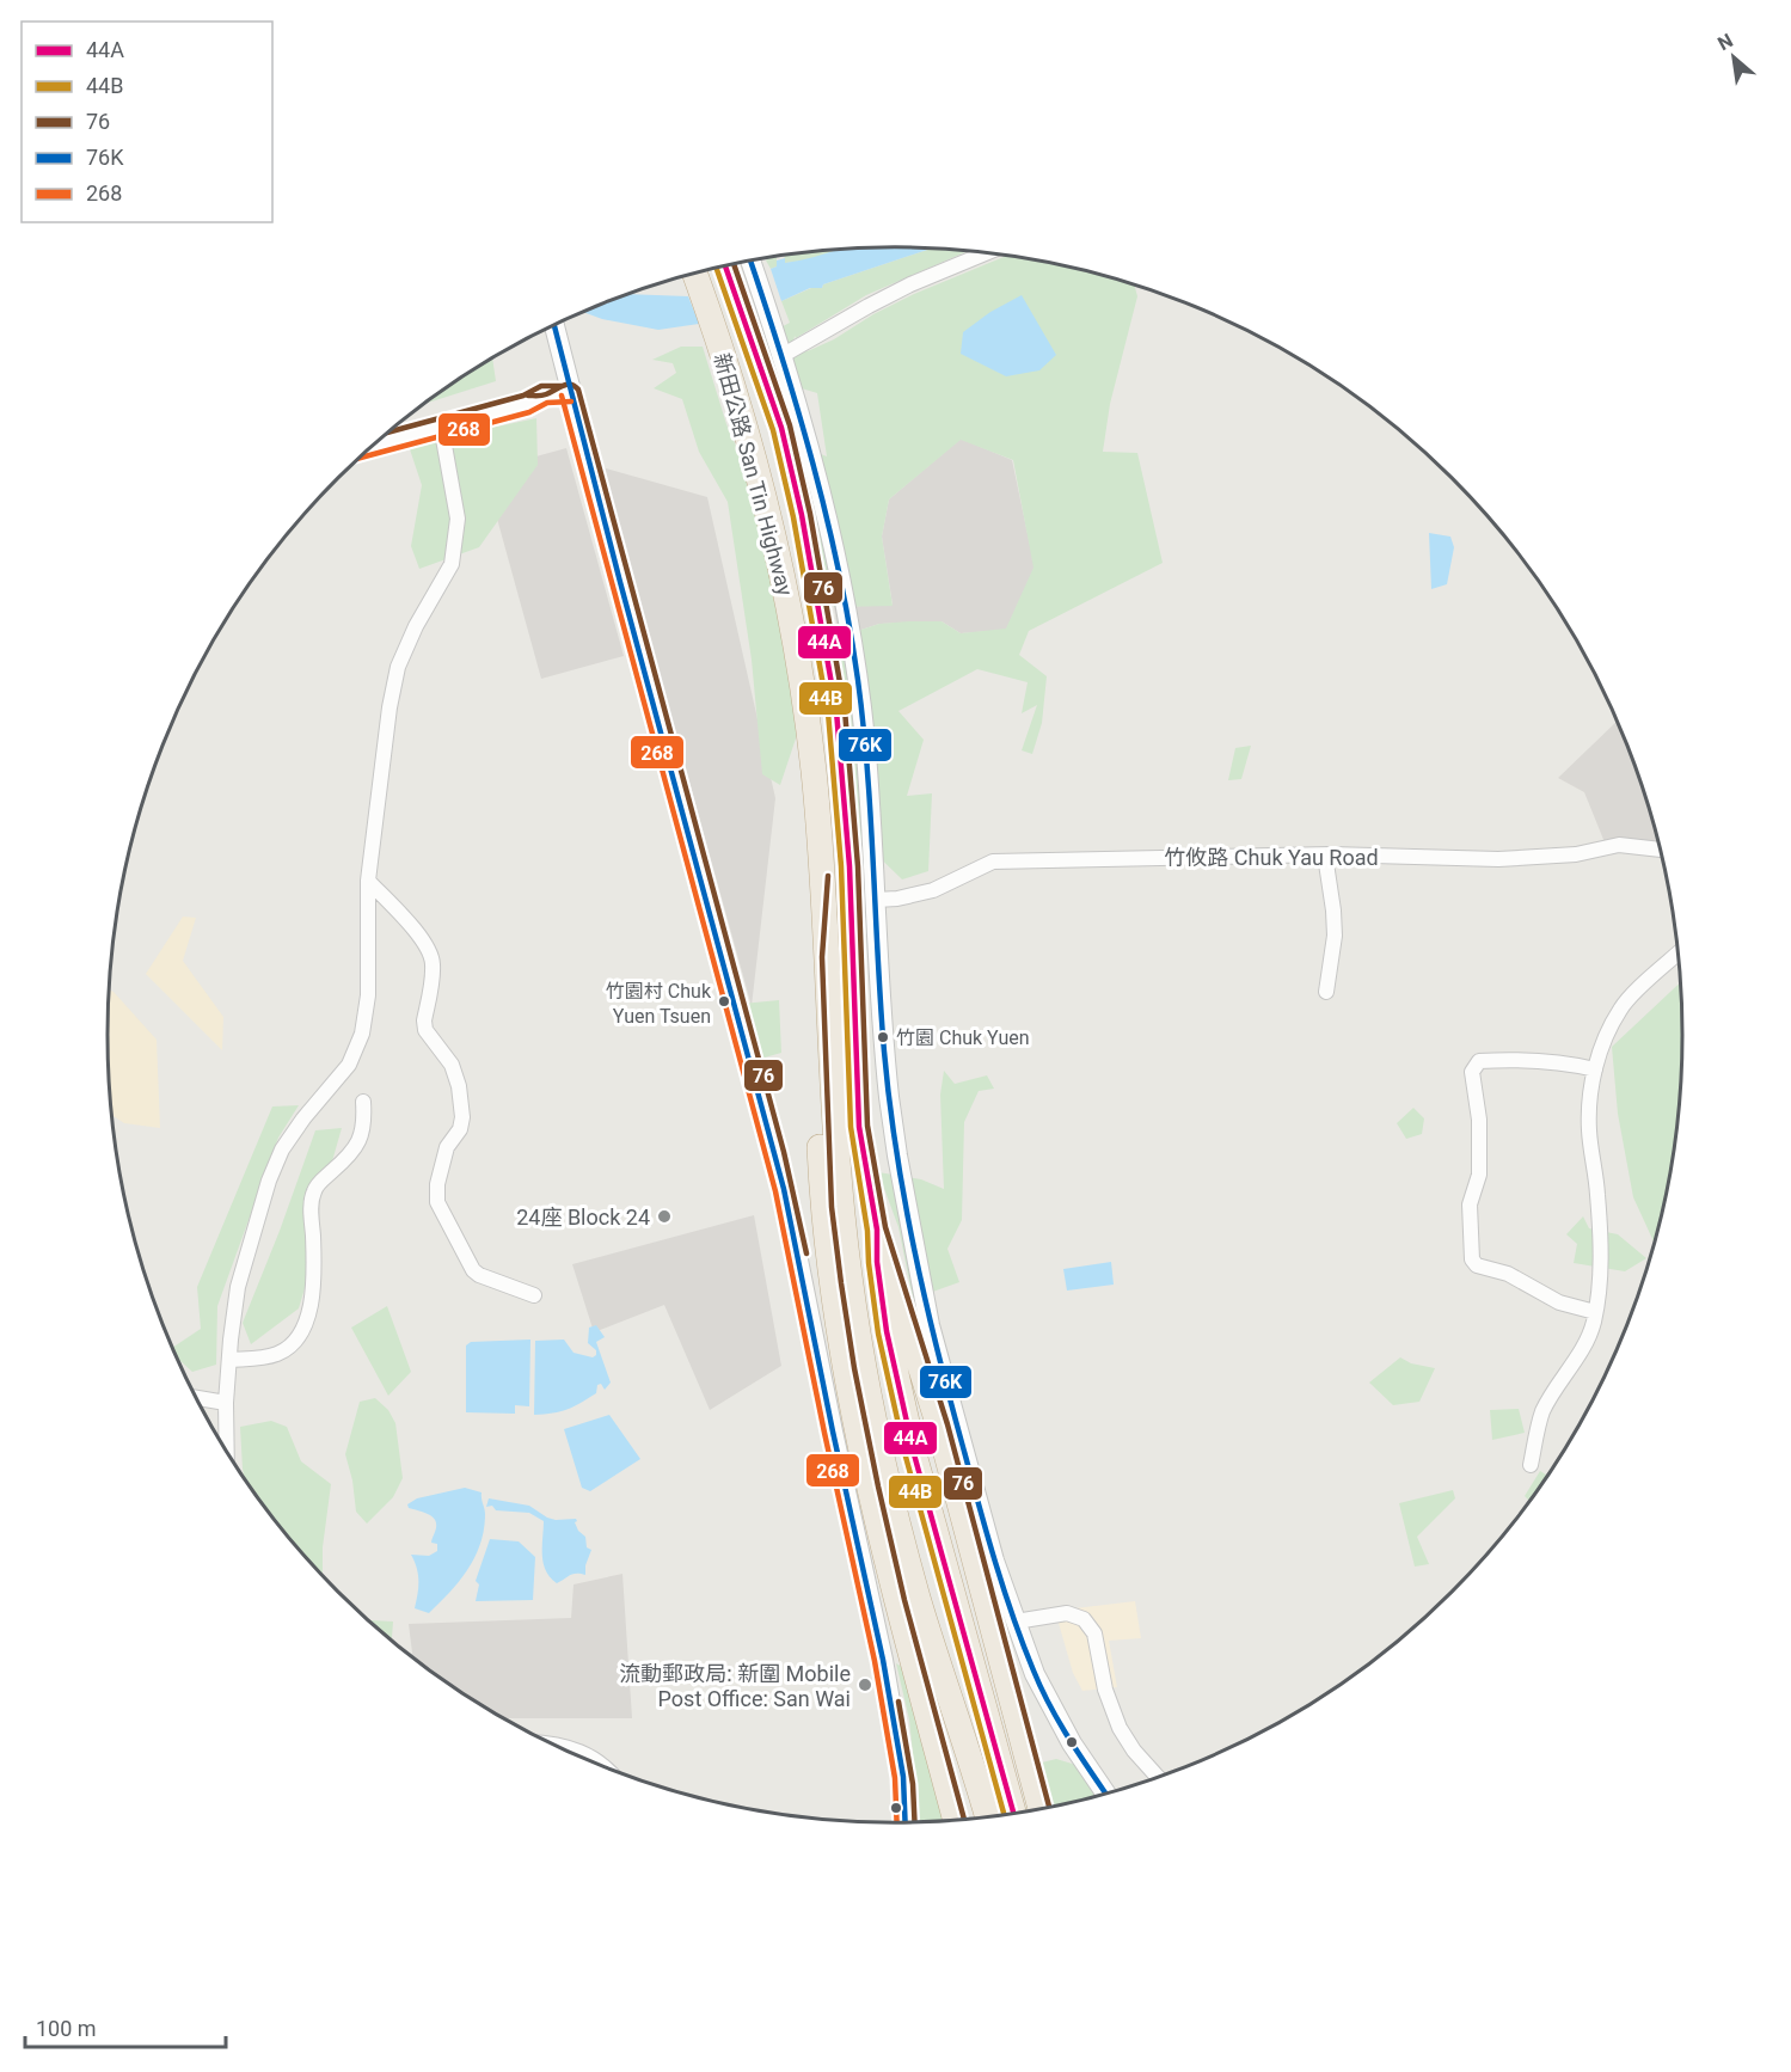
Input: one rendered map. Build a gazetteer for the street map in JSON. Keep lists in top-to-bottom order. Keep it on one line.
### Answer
{"streets":{"highway":["新田公路 San Tin Highway"],"street":["竹攸路 Chuk Yau Road"]},"places":["竹園村 Chuk Yuen Tsuen","竹園 Chuk Yuen","24座 Block 24","流動郵政局: 新圍 Mobile Post Office: San Wai"],"lines":["transit line 76K","transit line 76","transit line 44A","transit line 44B","transit line 268"],"legend":["44A","44B","76","76K","268"],"scale_bar":"100 m","north":"top left"}
